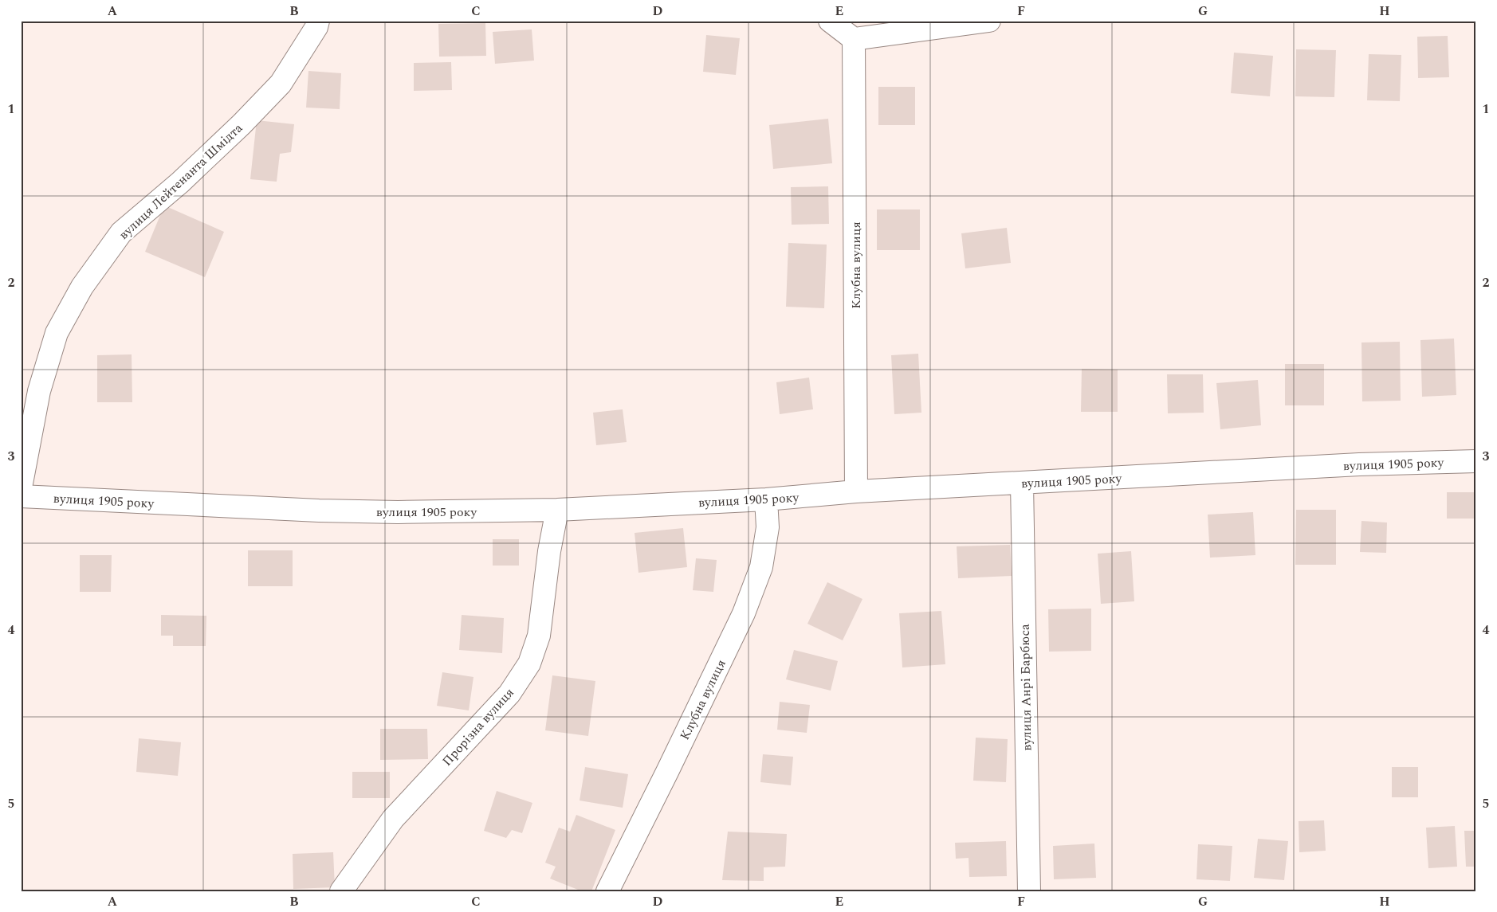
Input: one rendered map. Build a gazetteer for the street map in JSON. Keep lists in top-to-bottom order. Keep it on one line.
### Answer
{"streets":{"street":["вулиця Лейтенанта Шмідта","Клубна вулиця","вулиця 1905 року","вулиця Анрі Барбюса","Прорізна вулиця"]},"crossings":[["Клубна вулиця","вулиця 1905 року"],["вулиця 1905 року","вулиця Анрі Барбюса"],["вулиця 1905 року","Прорізна вулиця"]],"grid":{"columns":["A","B","C","D","E","F","G","H"],"rows":["1","2","3","4","5"]}}
